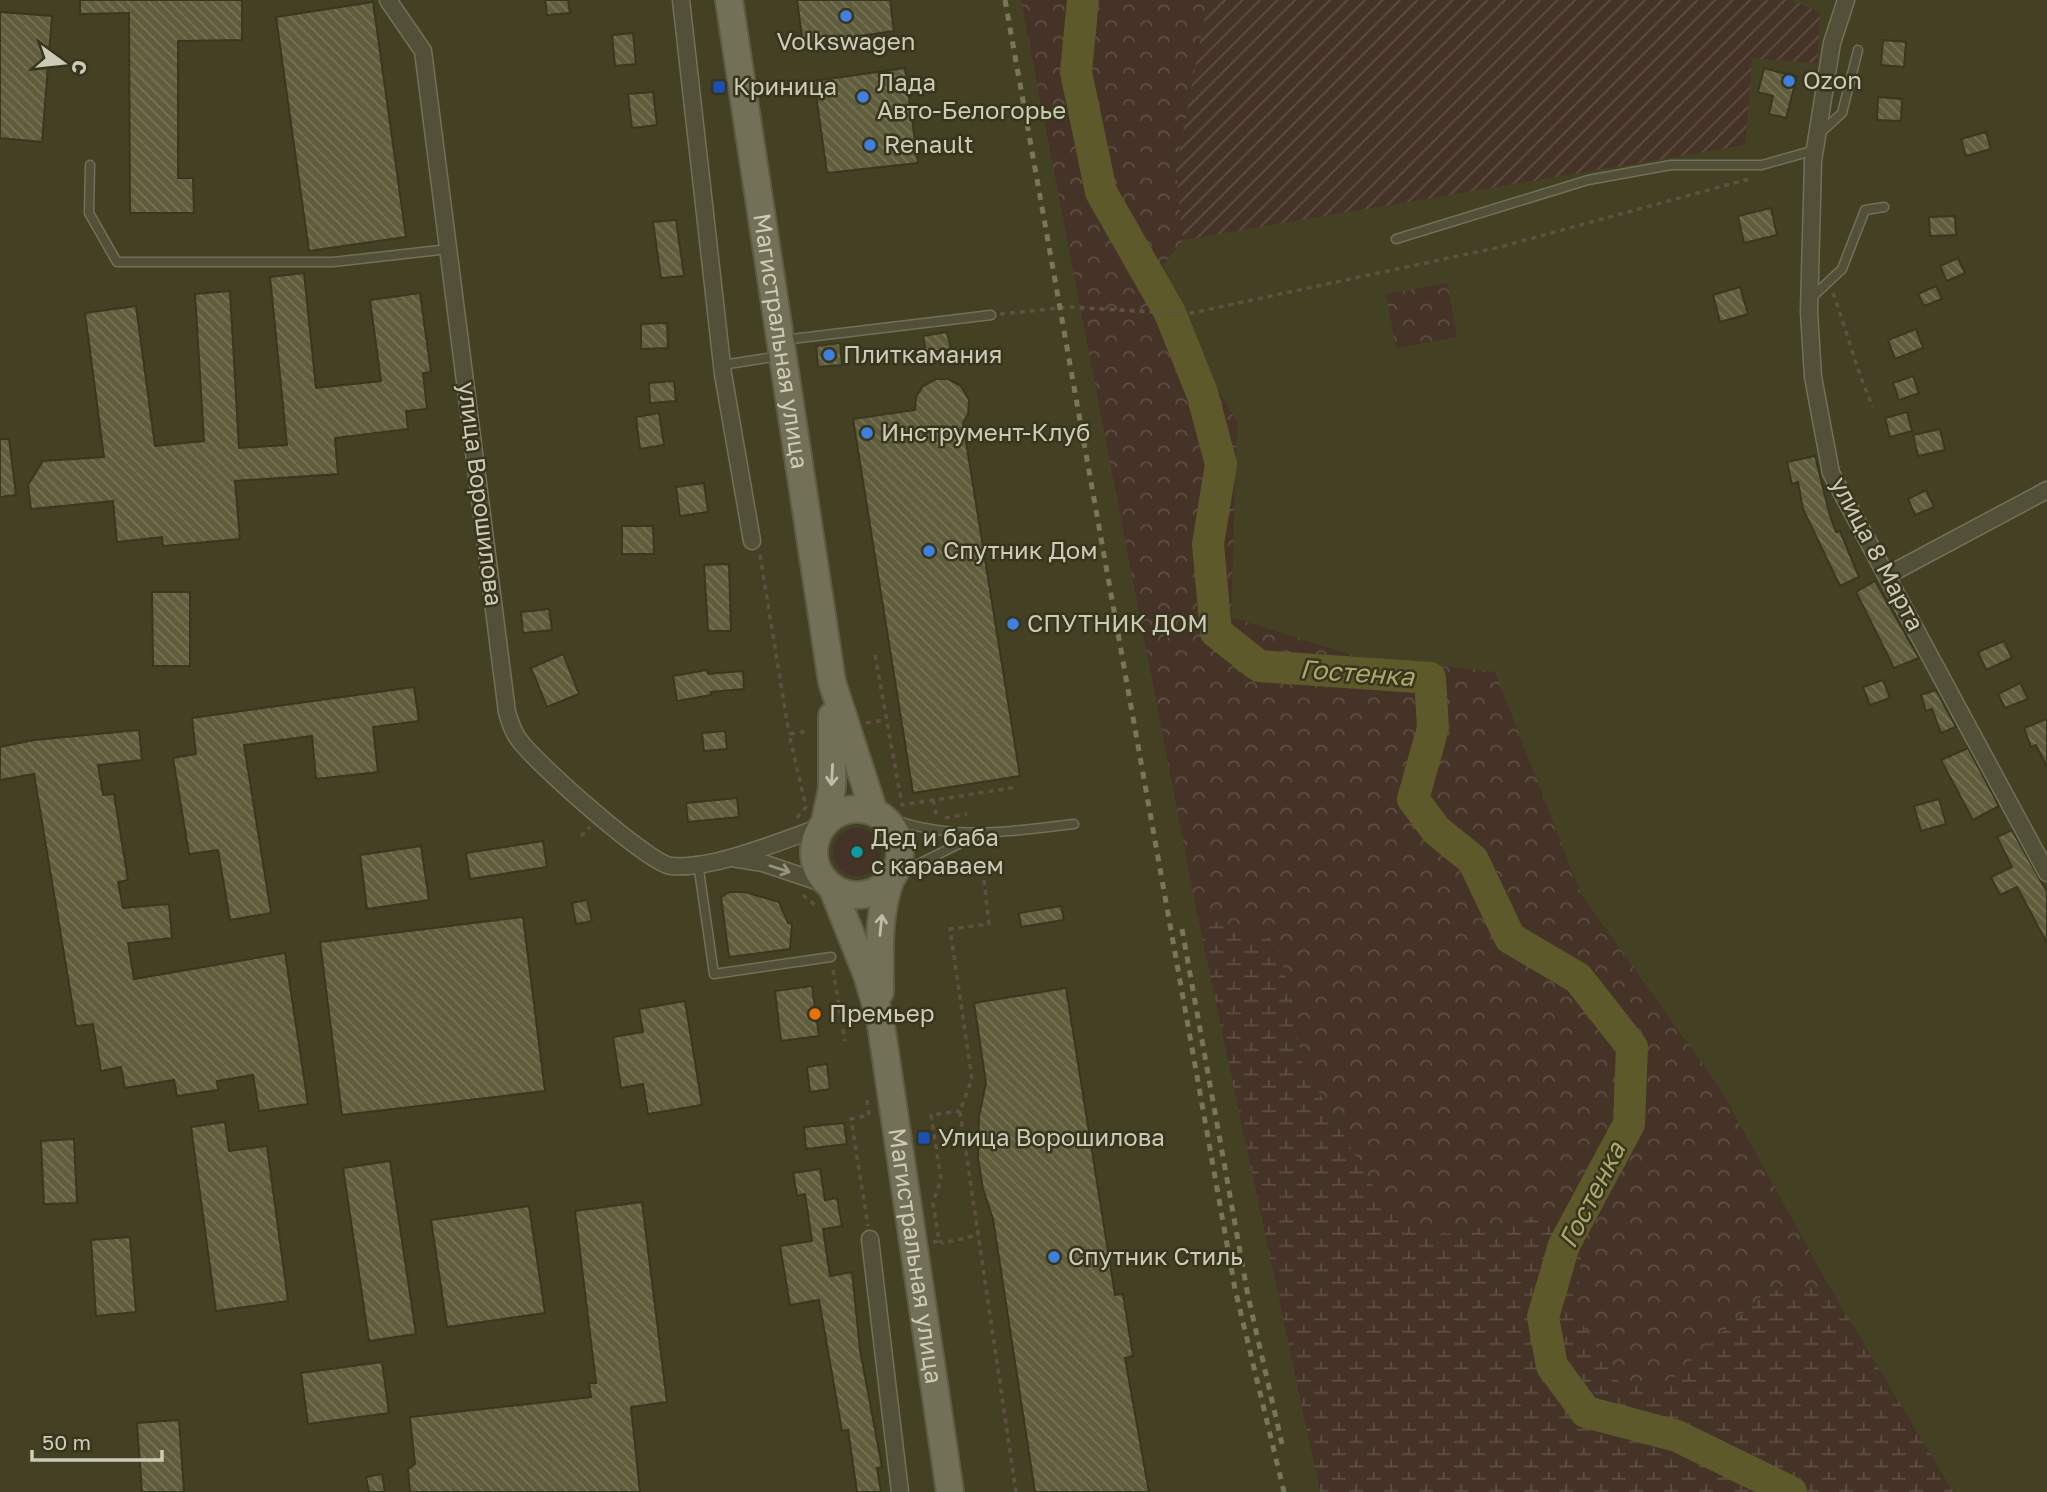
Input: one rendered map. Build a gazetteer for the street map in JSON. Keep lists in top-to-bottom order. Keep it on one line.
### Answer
{"streets":{"main road":["Магистральная улица"],"street":["улица Ворошилова","улица 8 Марта"]},"water":["Гостенка"],"places":{"other":["Volkswagen","Ozon","Лада Авто-Белогорье","Renault","Плиткамания","Инструмент-Клуб","Спутник Дом","СПУТНИК ДОМ","Дед и баба с караваем","Премьер","Спутник Стиль"],"transit":["Криница","Улица Ворошилова"]},"scale_bar":"50 m","north":"right"}
